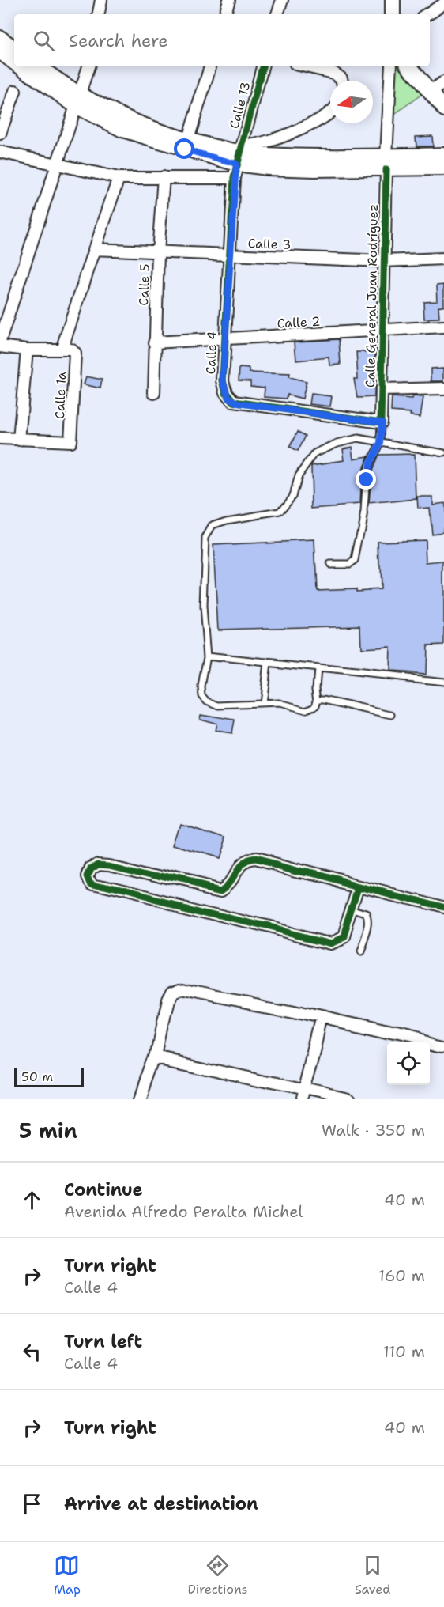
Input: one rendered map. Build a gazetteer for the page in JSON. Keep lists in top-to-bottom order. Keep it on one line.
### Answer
{"streets":{"street":["Calle 13","Calle 3","Calle 5","Calle General Juan Rodríguez","Calle 2","Calle 4","Calle 1a"]},"crossings":[["Calle 13","Calle 4"],["Calle 3","Calle 5"],["Calle 3","Calle General Juan Rodríguez"],["Calle 3","Calle 4"],["Calle 5","Calle 2"],["Calle General Juan Rodríguez","Calle 2"],["Calle General Juan Rodríguez","Calle 4"],["Calle 2","Calle 4"]],"scale_bar":"50 m","north":"left","page":{"search":"Search here","scale":"50 m","heading":["5 min","Walk · 350 m"],"list":[["Continue","Avenida Alfredo Peralta Michel","40 m"],["Turn right","Calle 4","160 m"],["Turn left","Calle 4","110 m"],["Turn right","40 m"],"Arrive at destination"],"nav":["Map","Directions","Saved"]}}
